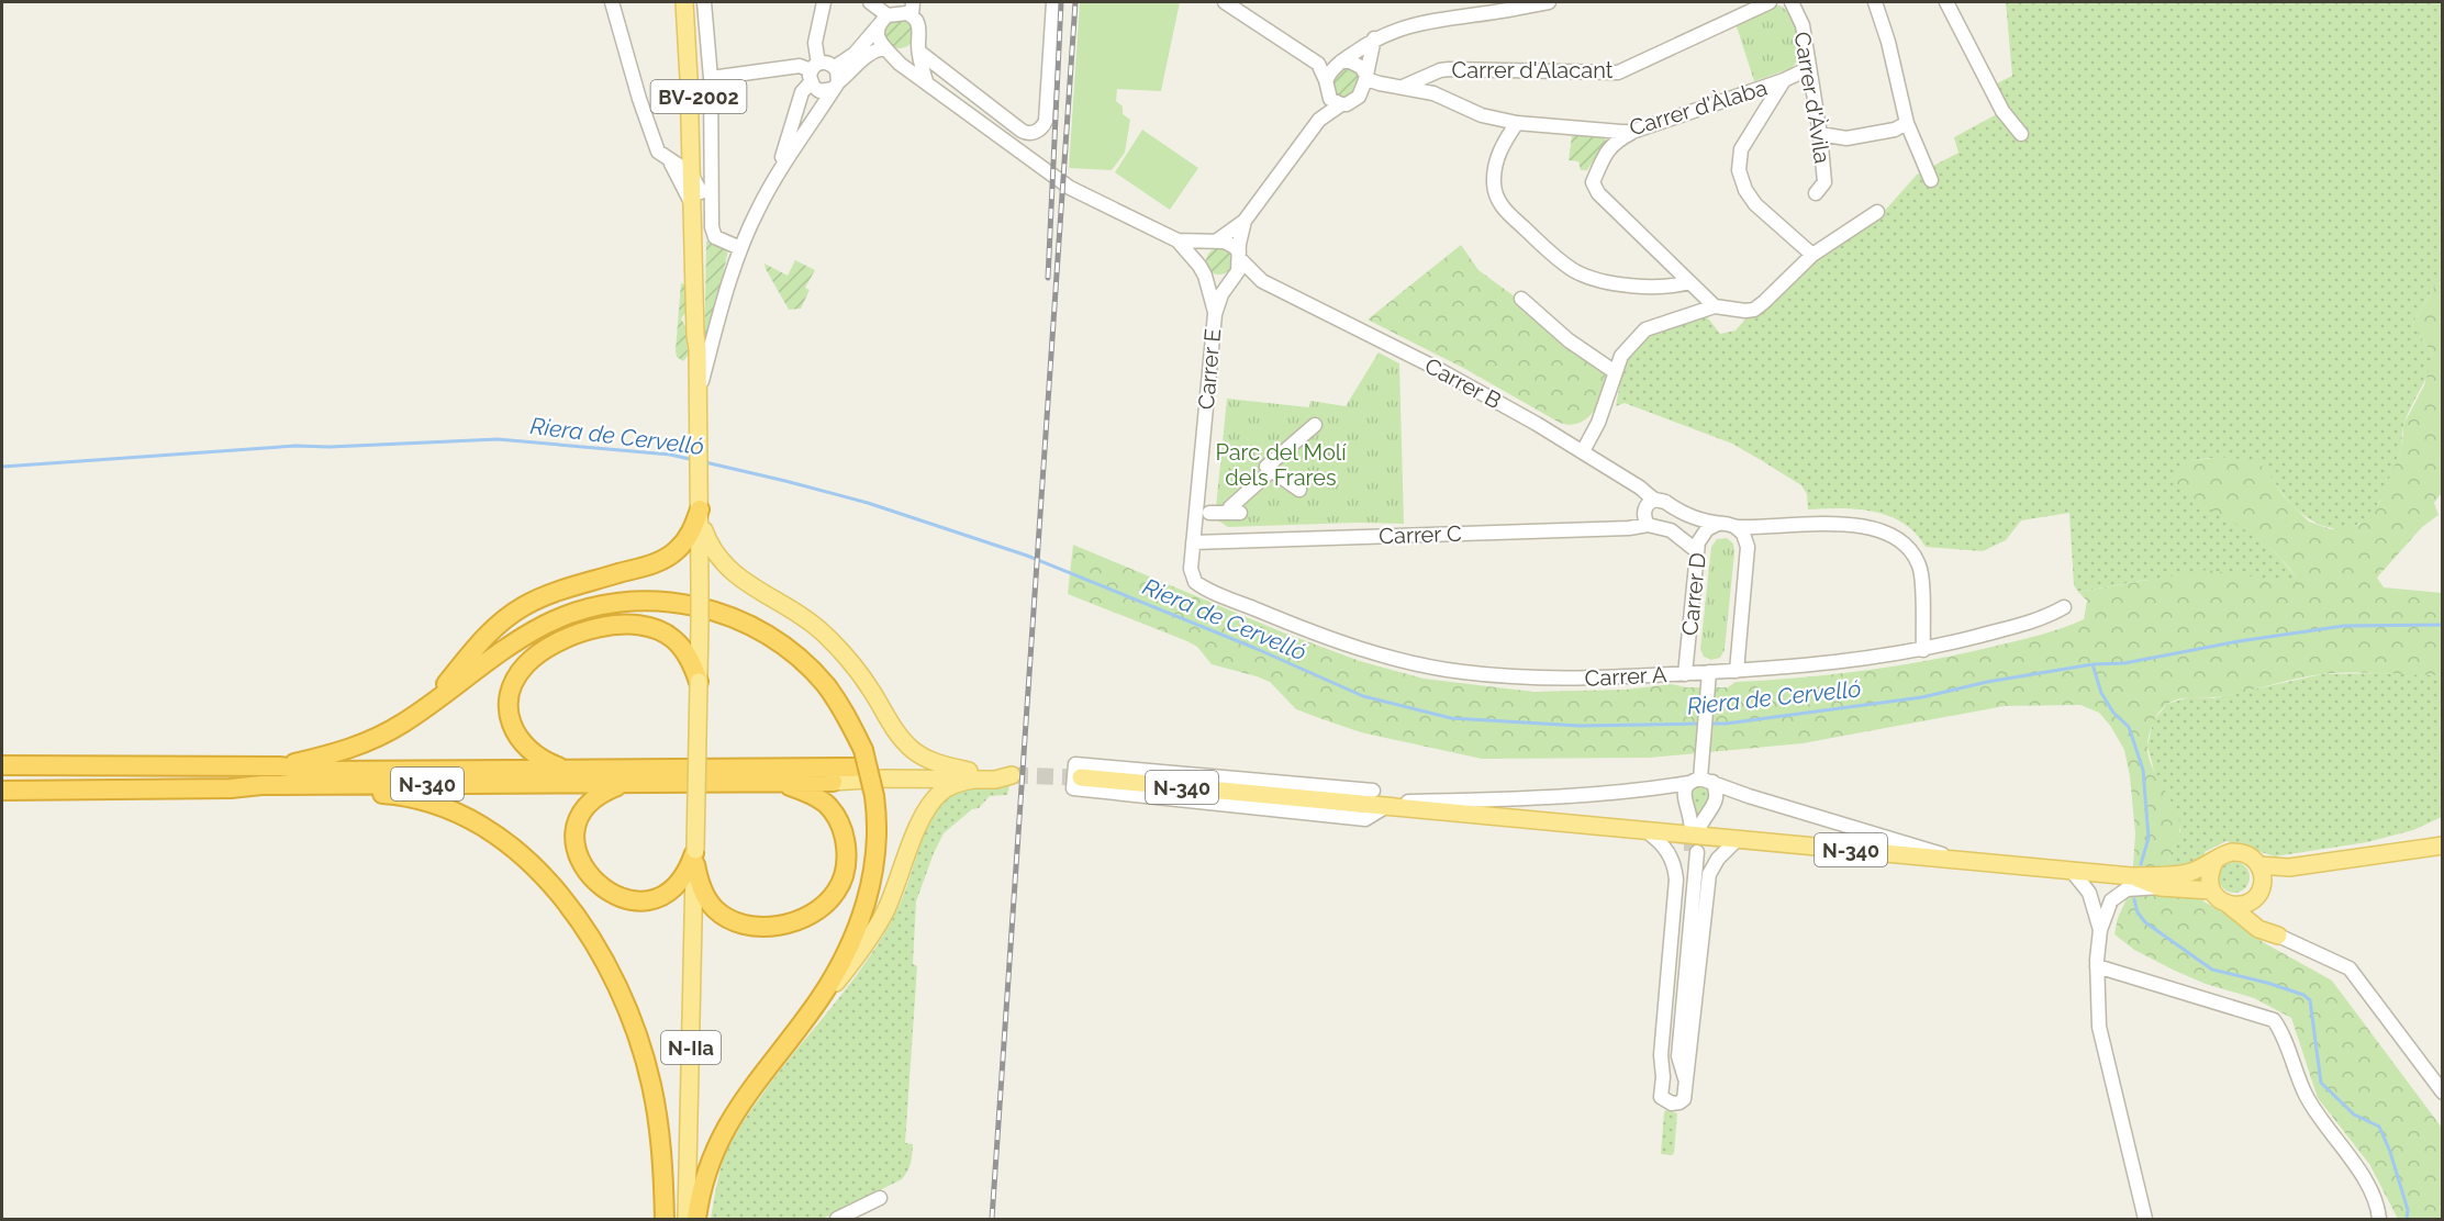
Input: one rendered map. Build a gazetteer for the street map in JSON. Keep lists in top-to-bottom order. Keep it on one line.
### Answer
{"streets":{"highway":["N-340"],"main road":["BV-2002","N-IIa"],"street":["Carrer d'Alacant","Carrer d'Àvila","Carrer d'Àlaba","Carrer E","Carrer B","Carrer C","Carrer D","Carrer A"]},"crossings":[["Carrer d'Alacant","Carrer d'Àlaba"],["BV-2002","N-IIa"],["Carrer d'Àvila","Carrer d'Àlaba"],["Carrer E","Carrer B"],["Carrer E","Carrer C"],["Carrer E","Carrer A"],["Carrer B","Carrer C"],["Carrer B","Carrer D"],["Carrer B","Carrer A"],["Carrer D","Carrer A"]],"water":["Riera de Cervelló"],"parks":["Parc del Molí dels Frares"]}
